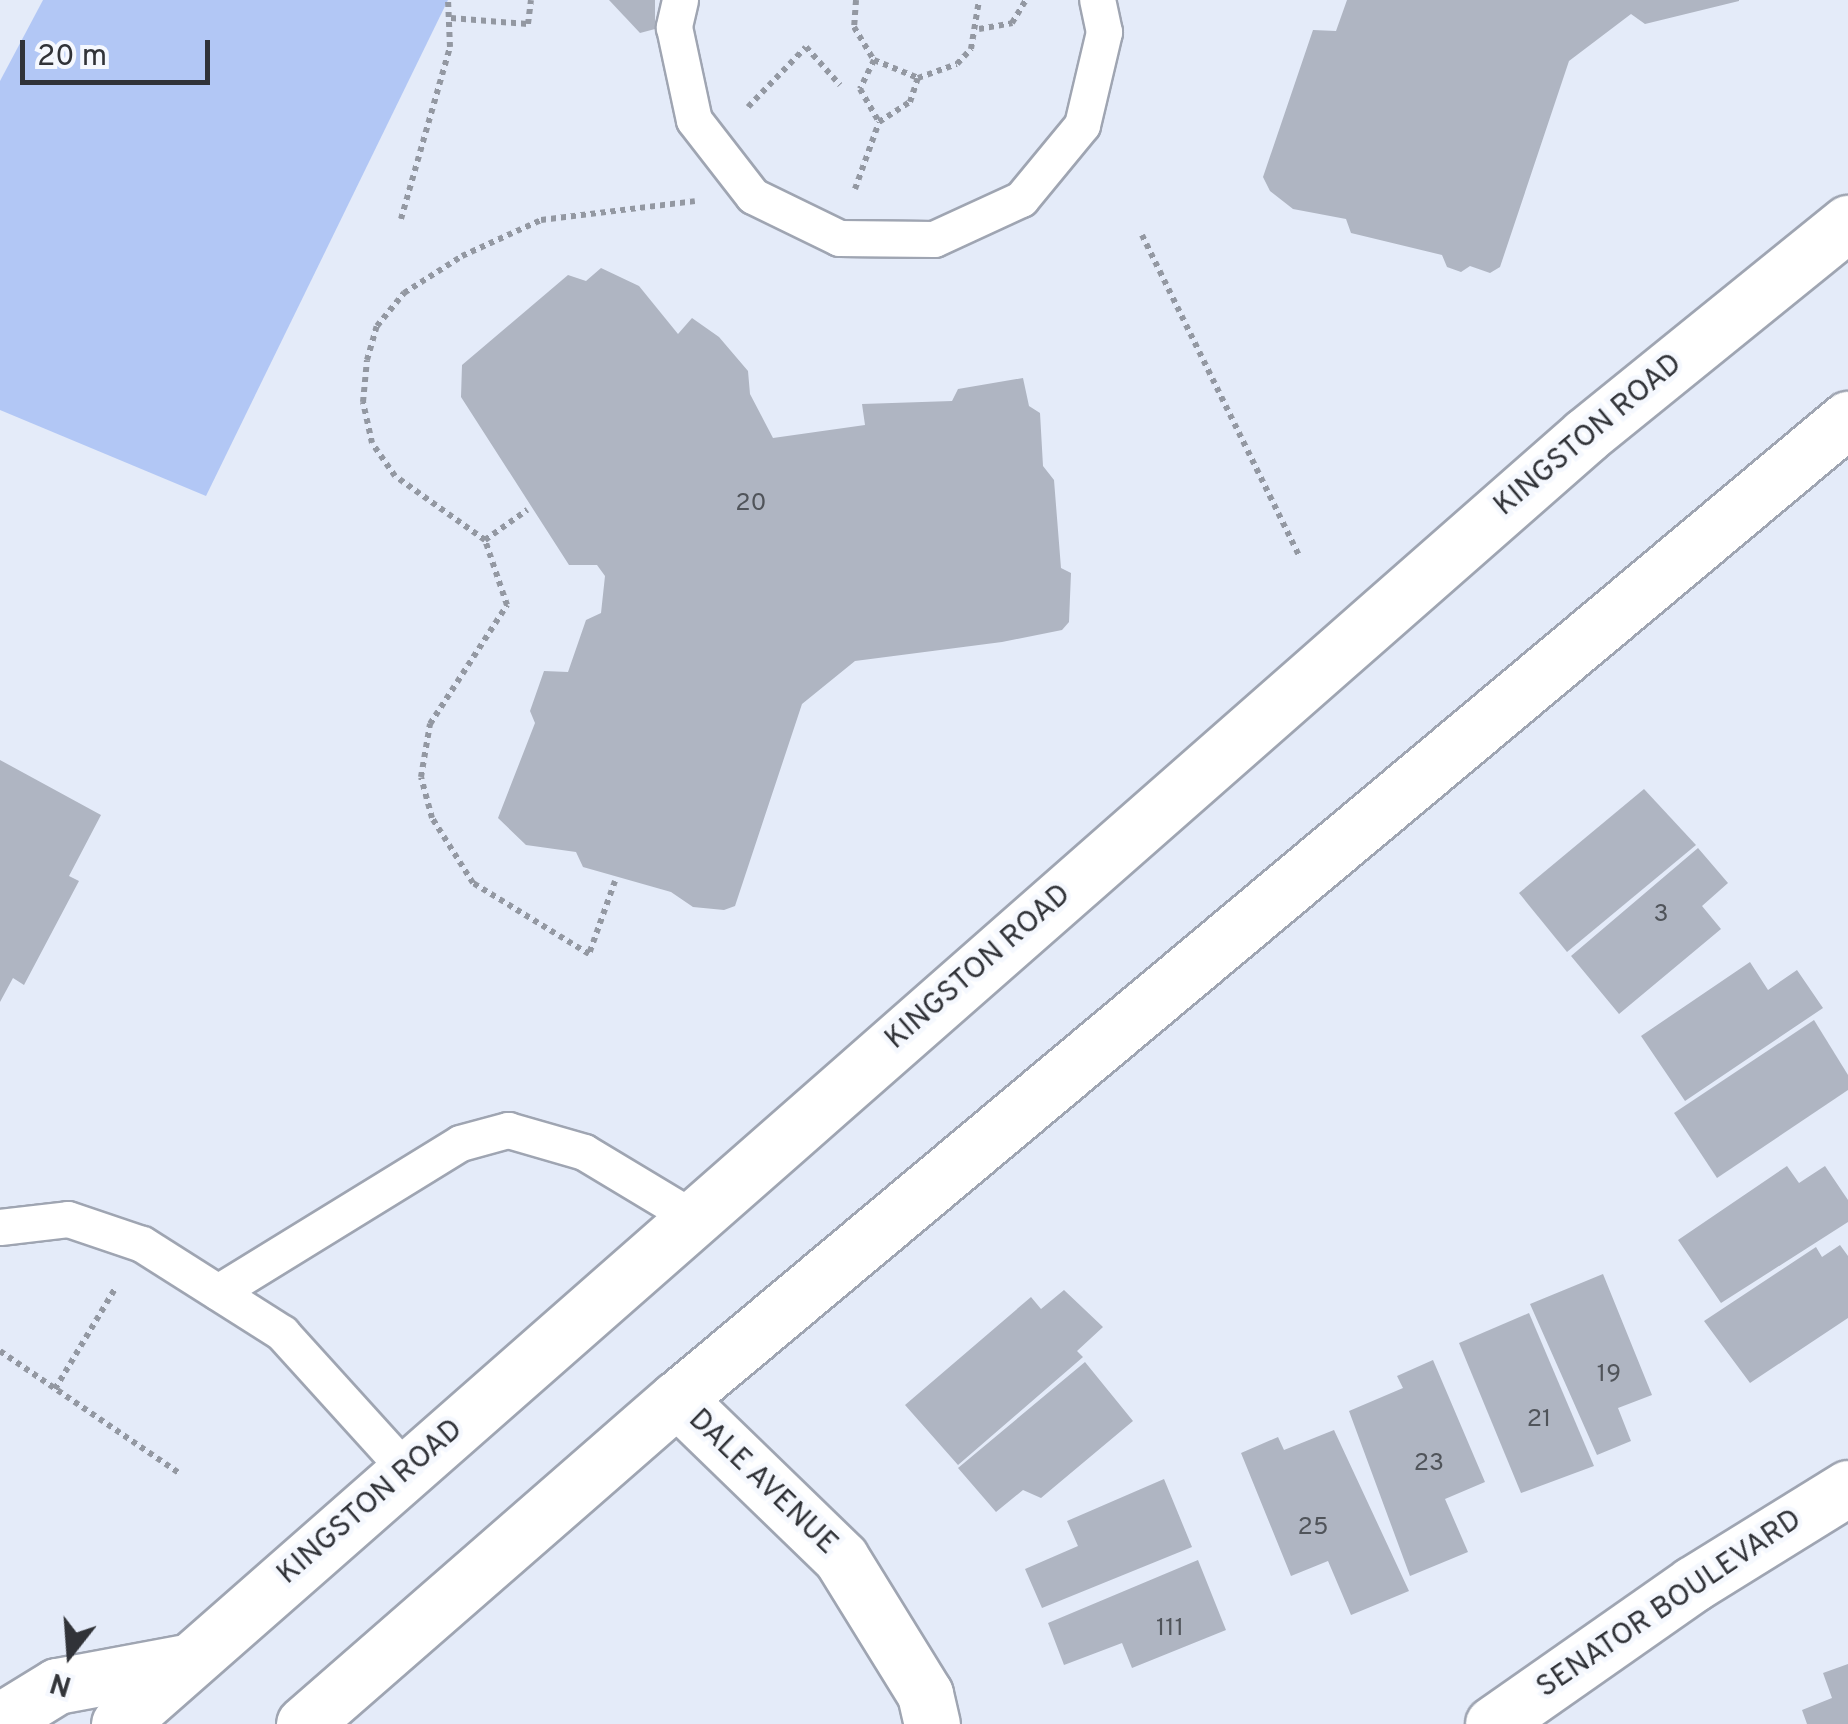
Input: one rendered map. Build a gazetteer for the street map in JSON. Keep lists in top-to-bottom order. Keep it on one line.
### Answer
{"streets":{"main road":["KINGSTON ROAD","DALE AVENUE","SENATOR BOULEVARD"]},"house_numbers":["20","3","19","21","23","25","111"],"scale_bar":"20 m","north":"bottom"}
